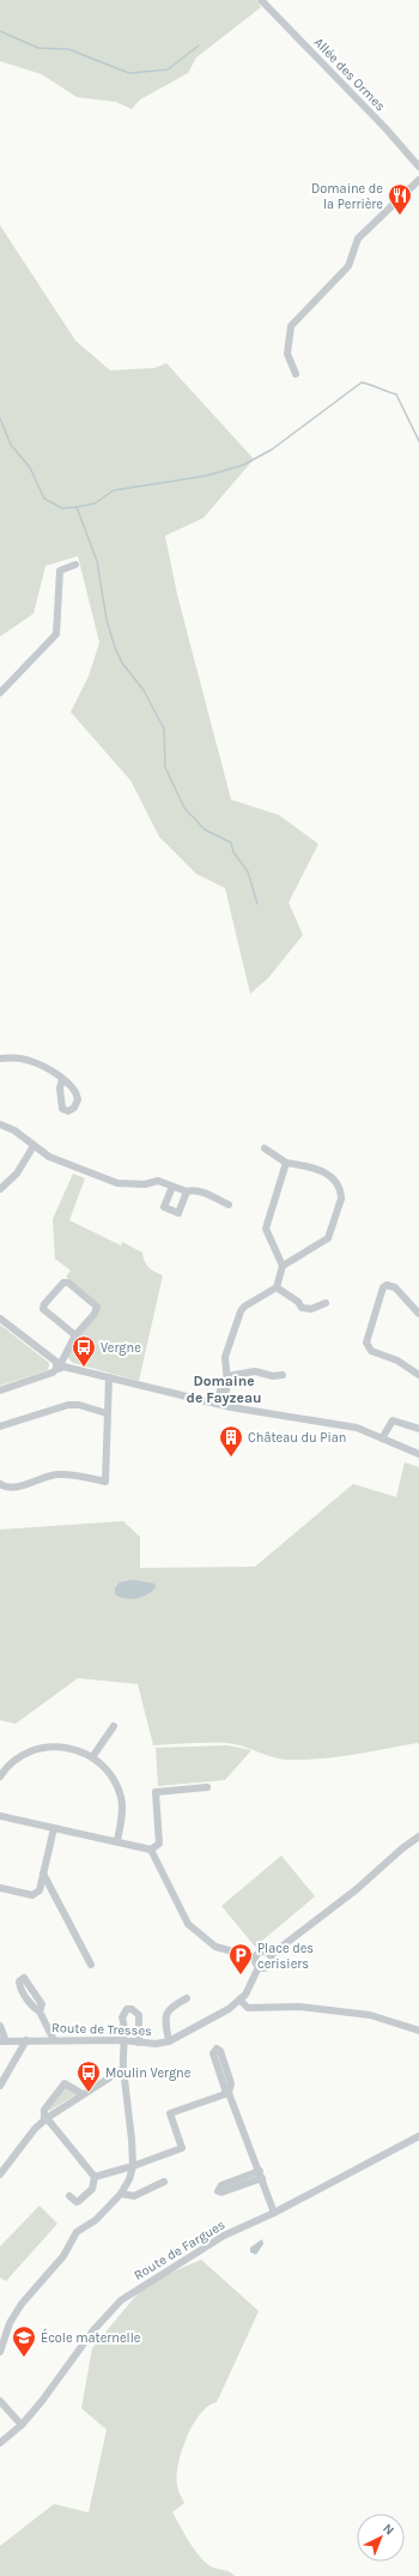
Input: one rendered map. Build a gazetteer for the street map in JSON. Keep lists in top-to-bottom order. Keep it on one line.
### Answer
{"streets":{"street":["Allée des Ormes","Route de Tresses","Route de Fargues"]},"districts":["Domaine de Fayzeau"],"places":{"restaurant":["Domaine de la Perrière"],"bus stop":["Vergne","Moulin Vergne"],"building":["Château du Pian"],"parking":["Place des cerisiers"],"school or university":["École maternelle"]},"north":"top right"}
